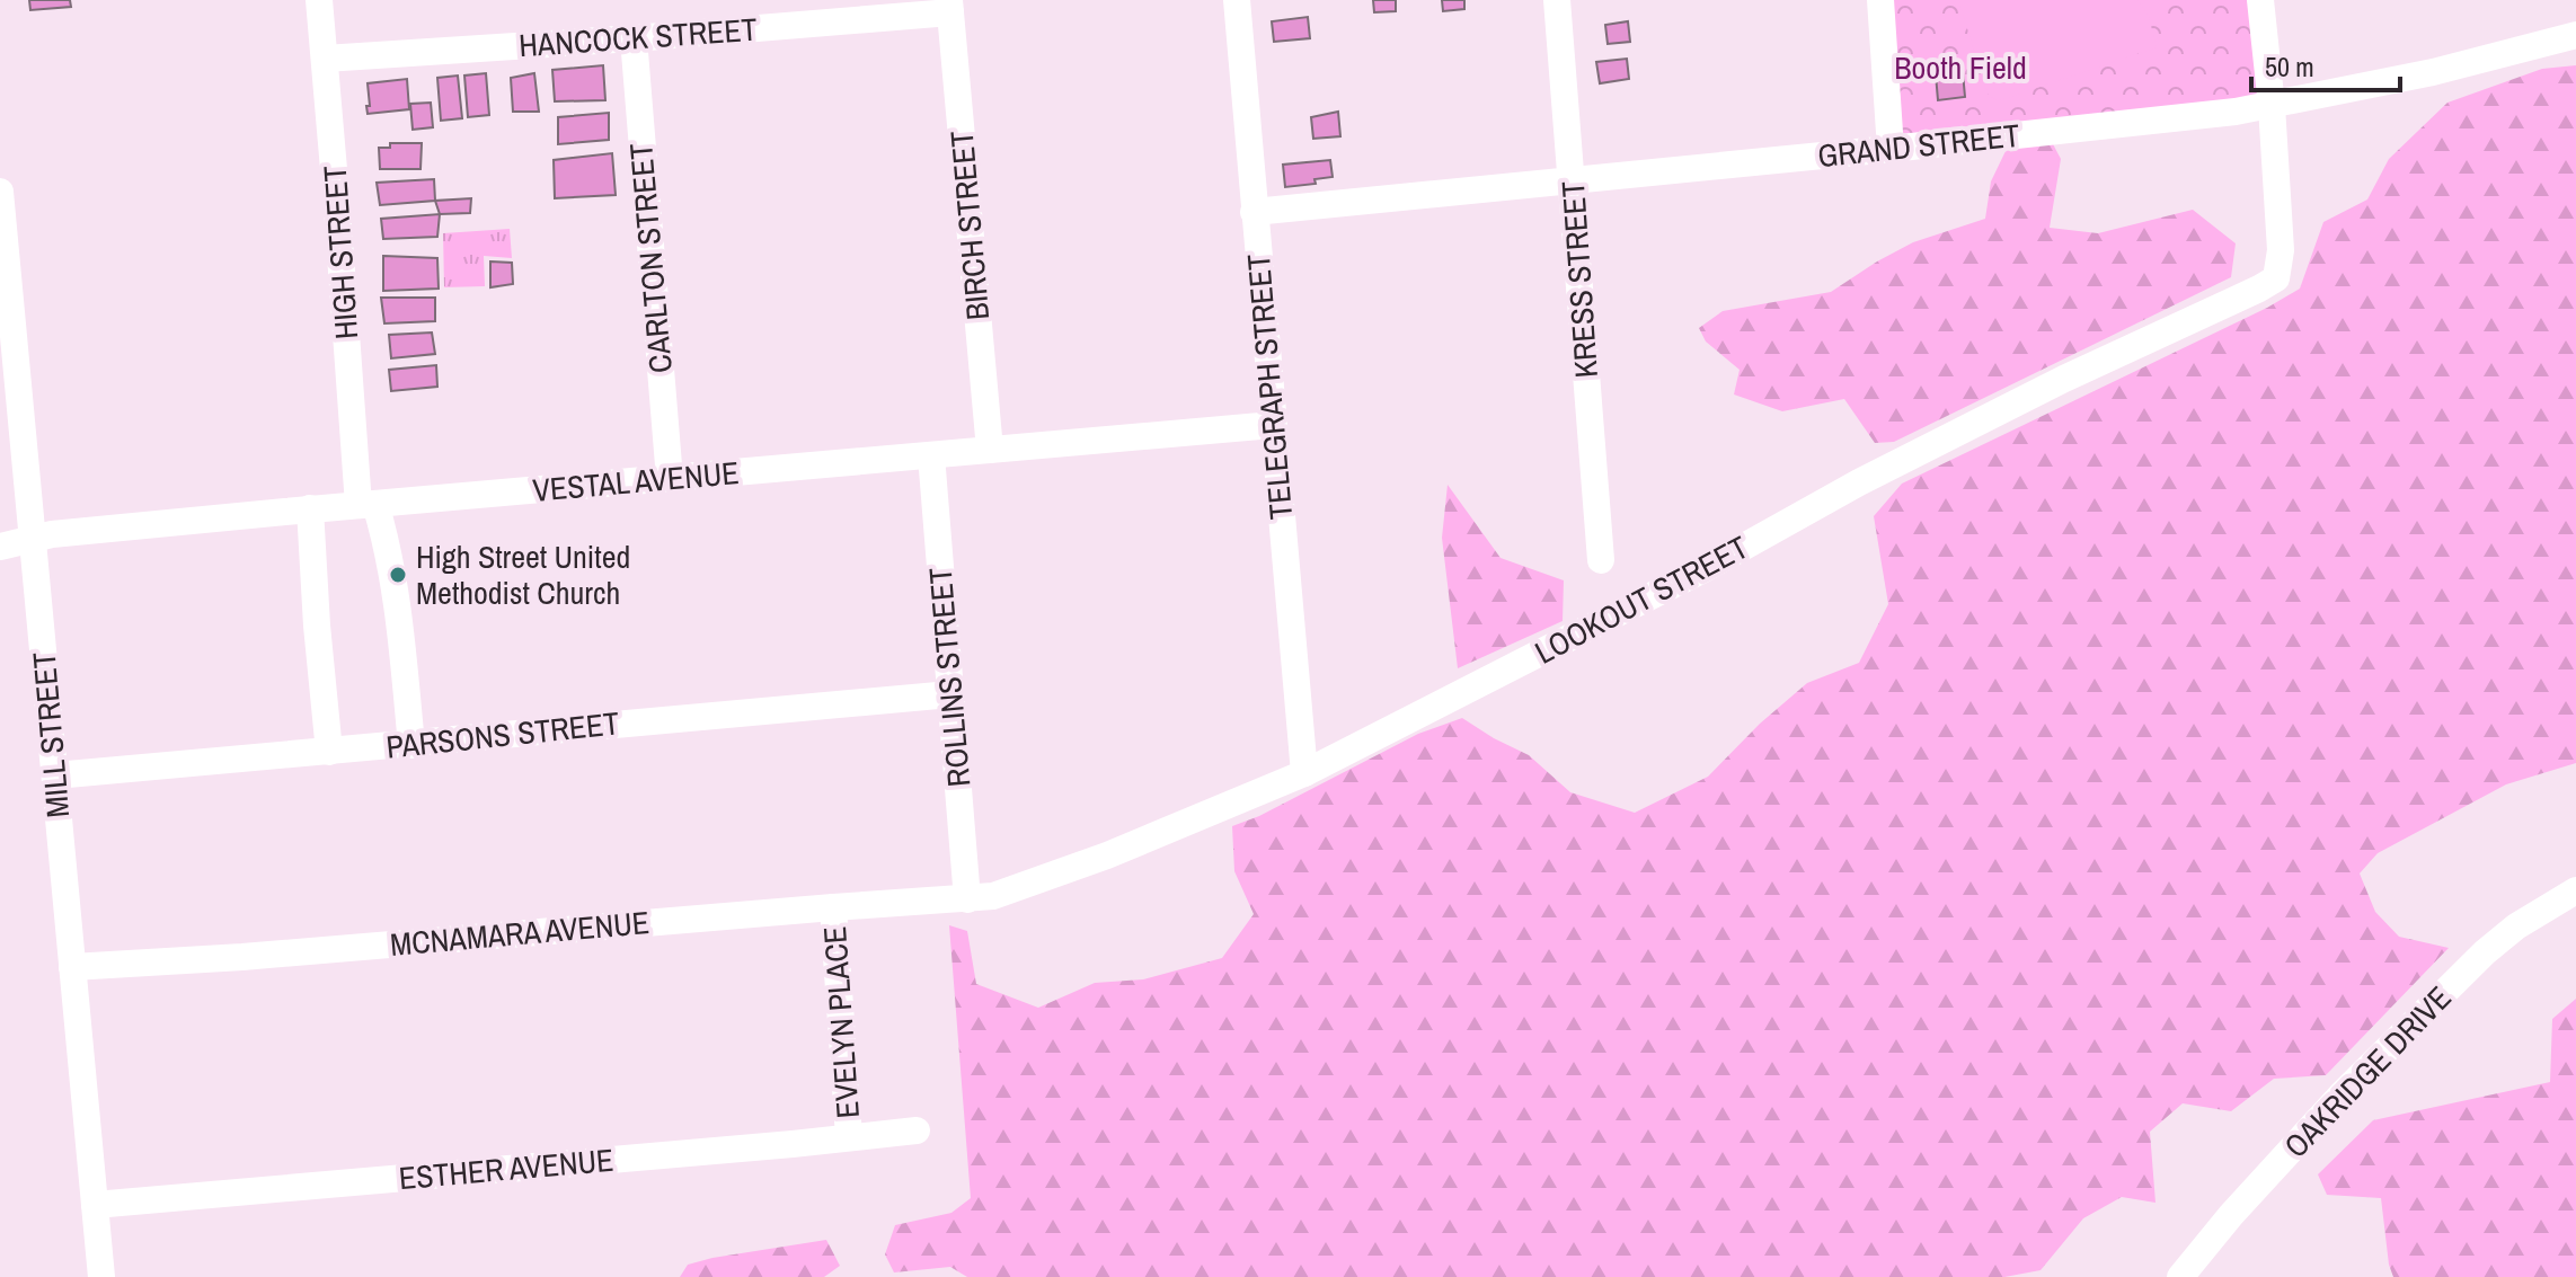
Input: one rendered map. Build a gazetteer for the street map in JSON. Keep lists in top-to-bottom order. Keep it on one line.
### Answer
{"streets":{"street":["HANCOCK STREET","GRAND STREET","BIRCH STREET","HIGH STREET","CARLTON STREET","KRESS STREET","TELEGRAPH STREET","VESTAL AVENUE","LOOKOUT STREET","ROLLINS STREET","MILL STREET","PARSONS STREET","MCNAMARA AVENUE","EVELYN PLACE","OAKRIDGE DRIVE","ESTHER AVENUE"]},"crossings":[["HANCOCK STREET","BIRCH STREET"],["HANCOCK STREET","HIGH STREET"],["HANCOCK STREET","CARLTON STREET"],["GRAND STREET","KRESS STREET"],["GRAND STREET","TELEGRAPH STREET"],["GRAND STREET","LOOKOUT STREET"],["BIRCH STREET","VESTAL AVENUE"],["HIGH STREET","VESTAL AVENUE"],["HIGH STREET","PARSONS STREET"],["CARLTON STREET","VESTAL AVENUE"],["TELEGRAPH STREET","VESTAL AVENUE"],["TELEGRAPH STREET","LOOKOUT STREET"],["VESTAL AVENUE","ROLLINS STREET"],["VESTAL AVENUE","MILL STREET"],["LOOKOUT STREET","ROLLINS STREET"],["LOOKOUT STREET","MCNAMARA AVENUE"],["ROLLINS STREET","PARSONS STREET"],["ROLLINS STREET","MCNAMARA AVENUE"],["MILL STREET","PARSONS STREET"],["MILL STREET","MCNAMARA AVENUE"],["MILL STREET","ESTHER AVENUE"],["MCNAMARA AVENUE","EVELYN PLACE"],["EVELYN PLACE","ESTHER AVENUE"]],"parks":["Booth Field"],"places":["High Street United Methodist Church"],"scale_bar":"50 m"}
